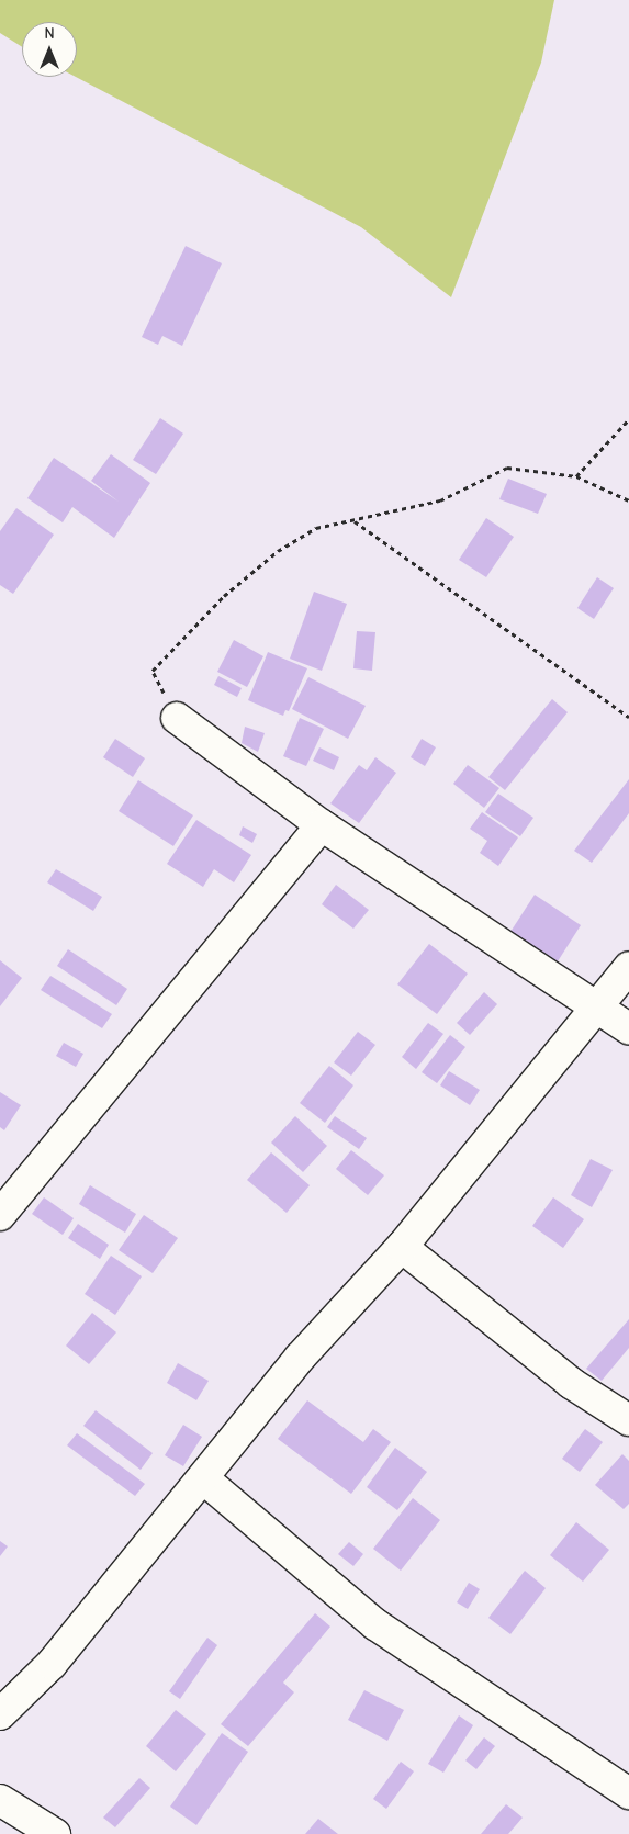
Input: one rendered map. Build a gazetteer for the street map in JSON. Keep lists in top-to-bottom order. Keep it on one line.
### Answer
{"north":"top"}
